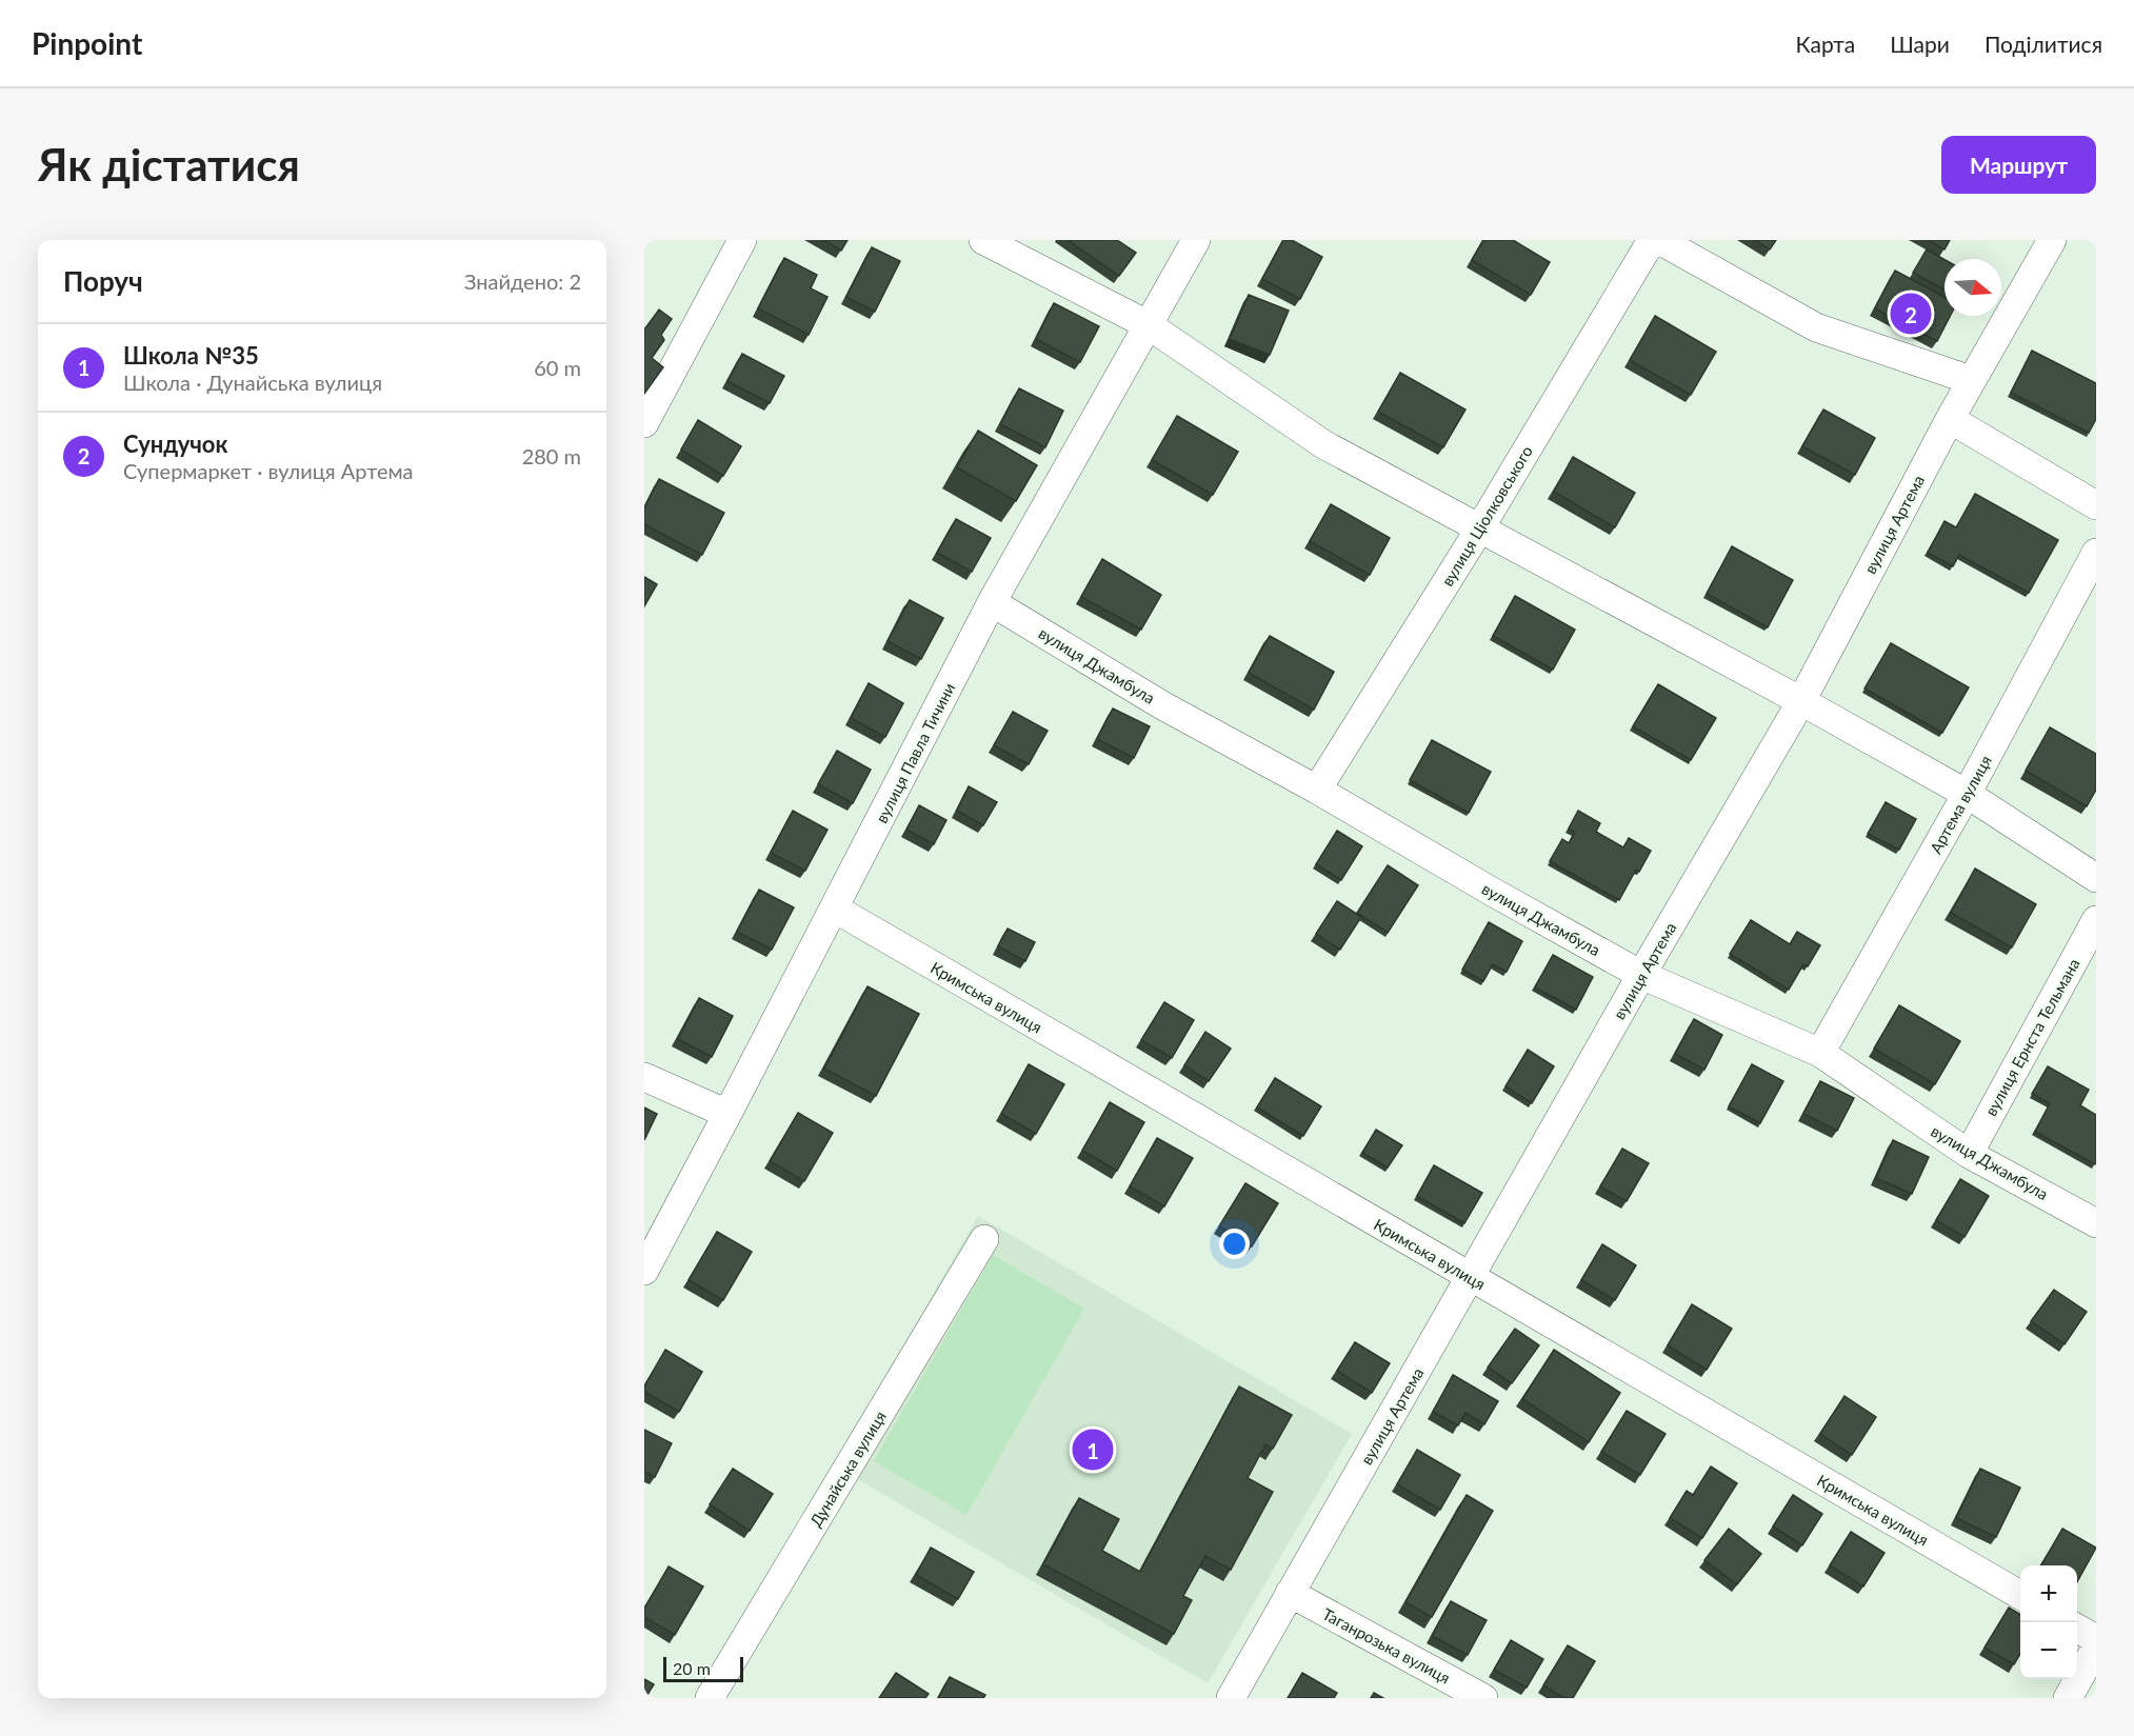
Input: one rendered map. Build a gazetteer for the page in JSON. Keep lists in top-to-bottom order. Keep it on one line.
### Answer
{"streets":{"street":["вулиця Ціолковського","вулиця Артема","вулиця Джамбула","вулиця Павла Тичини","Артема вулиця","Кримська вулиця","вулиця Ернста Тельмана","Дунайська вулиця","Таганрозька вулиця"]},"crossings":[["вулиця Ціолковського","вулиця Джамбула"],["вулиця Артема","вулиця Джамбула"],["вулиця Артема","Кримська вулиця"],["вулиця Артема","Таганрозька вулиця"],["вулиця Джамбула","вулиця Павла Тичини"],["вулиця Джамбула","Артема вулиця"],["вулиця Джамбула","вулиця Ернста Тельмана"],["вулиця Павла Тичини","Кримська вулиця"]],"scale_bar":"20 m","north":"right","page":{"header":"Pinpoint","nav":["Карта","Шари","Поділитися"],"buttons":"Маршрут","title":"Як дістатися","heading":["Поруч","Знайдено: 2"],"pins":["2","1"],"list":[{"mark":"1","name":"Школа №35","note":"Школа · Дунайська вулиця","value":"60 m"},{"mark":"2","name":"Сундучок","note":"Супермаркет · вулиця Артема","value":"280 m"}],"map_buttons":["+","−"],"scale":"20 m"}}
